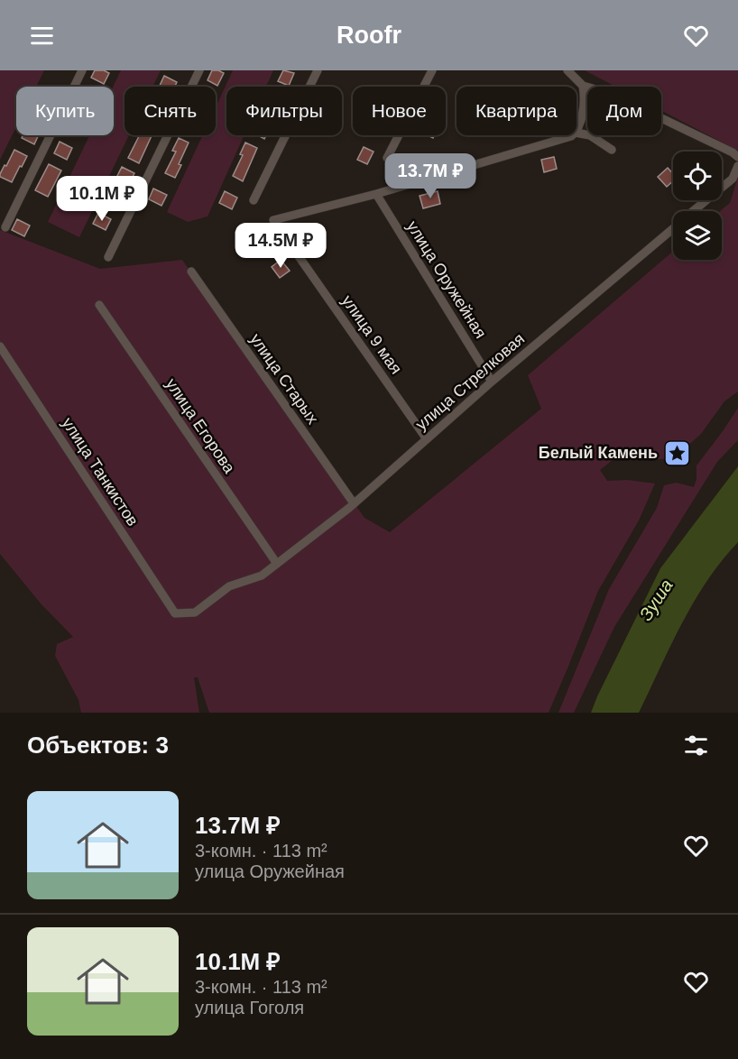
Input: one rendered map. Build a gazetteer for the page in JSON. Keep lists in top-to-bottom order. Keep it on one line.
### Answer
{"streets":{"street":["улица Оружейная","улица 9 мая","улица Старых","улица Стрелковая","улица Егорова","улица Танкистов"]},"crossings":[["улица Оружейная","улица 9 мая"],["улица Оружейная","улица Стрелковая"],["улица 9 мая","улица Стрелковая"],["улица Старых","улица Стрелковая"],["улица Стрелковая","улица Егорова"],["улица Стрелковая","улица Танкистов"]],"water":["Зуша"],"places":{"place":["Белый Камень"]},"page":{"header":"Roofr","chip":["Купить","Снять","Фильтры","Новое","Квартира","Дом"],"price":["13.7M ₽","10.1M ₽","14.5M ₽"],"heading":"Объектов: 3","list":[{"name":"13.7M ₽","note":"3-комн. · 113 m² · улица Оружейная"},{"name":"10.1M ₽","note":"3-комн. · 113 m² · улица Гоголя"}]}}
